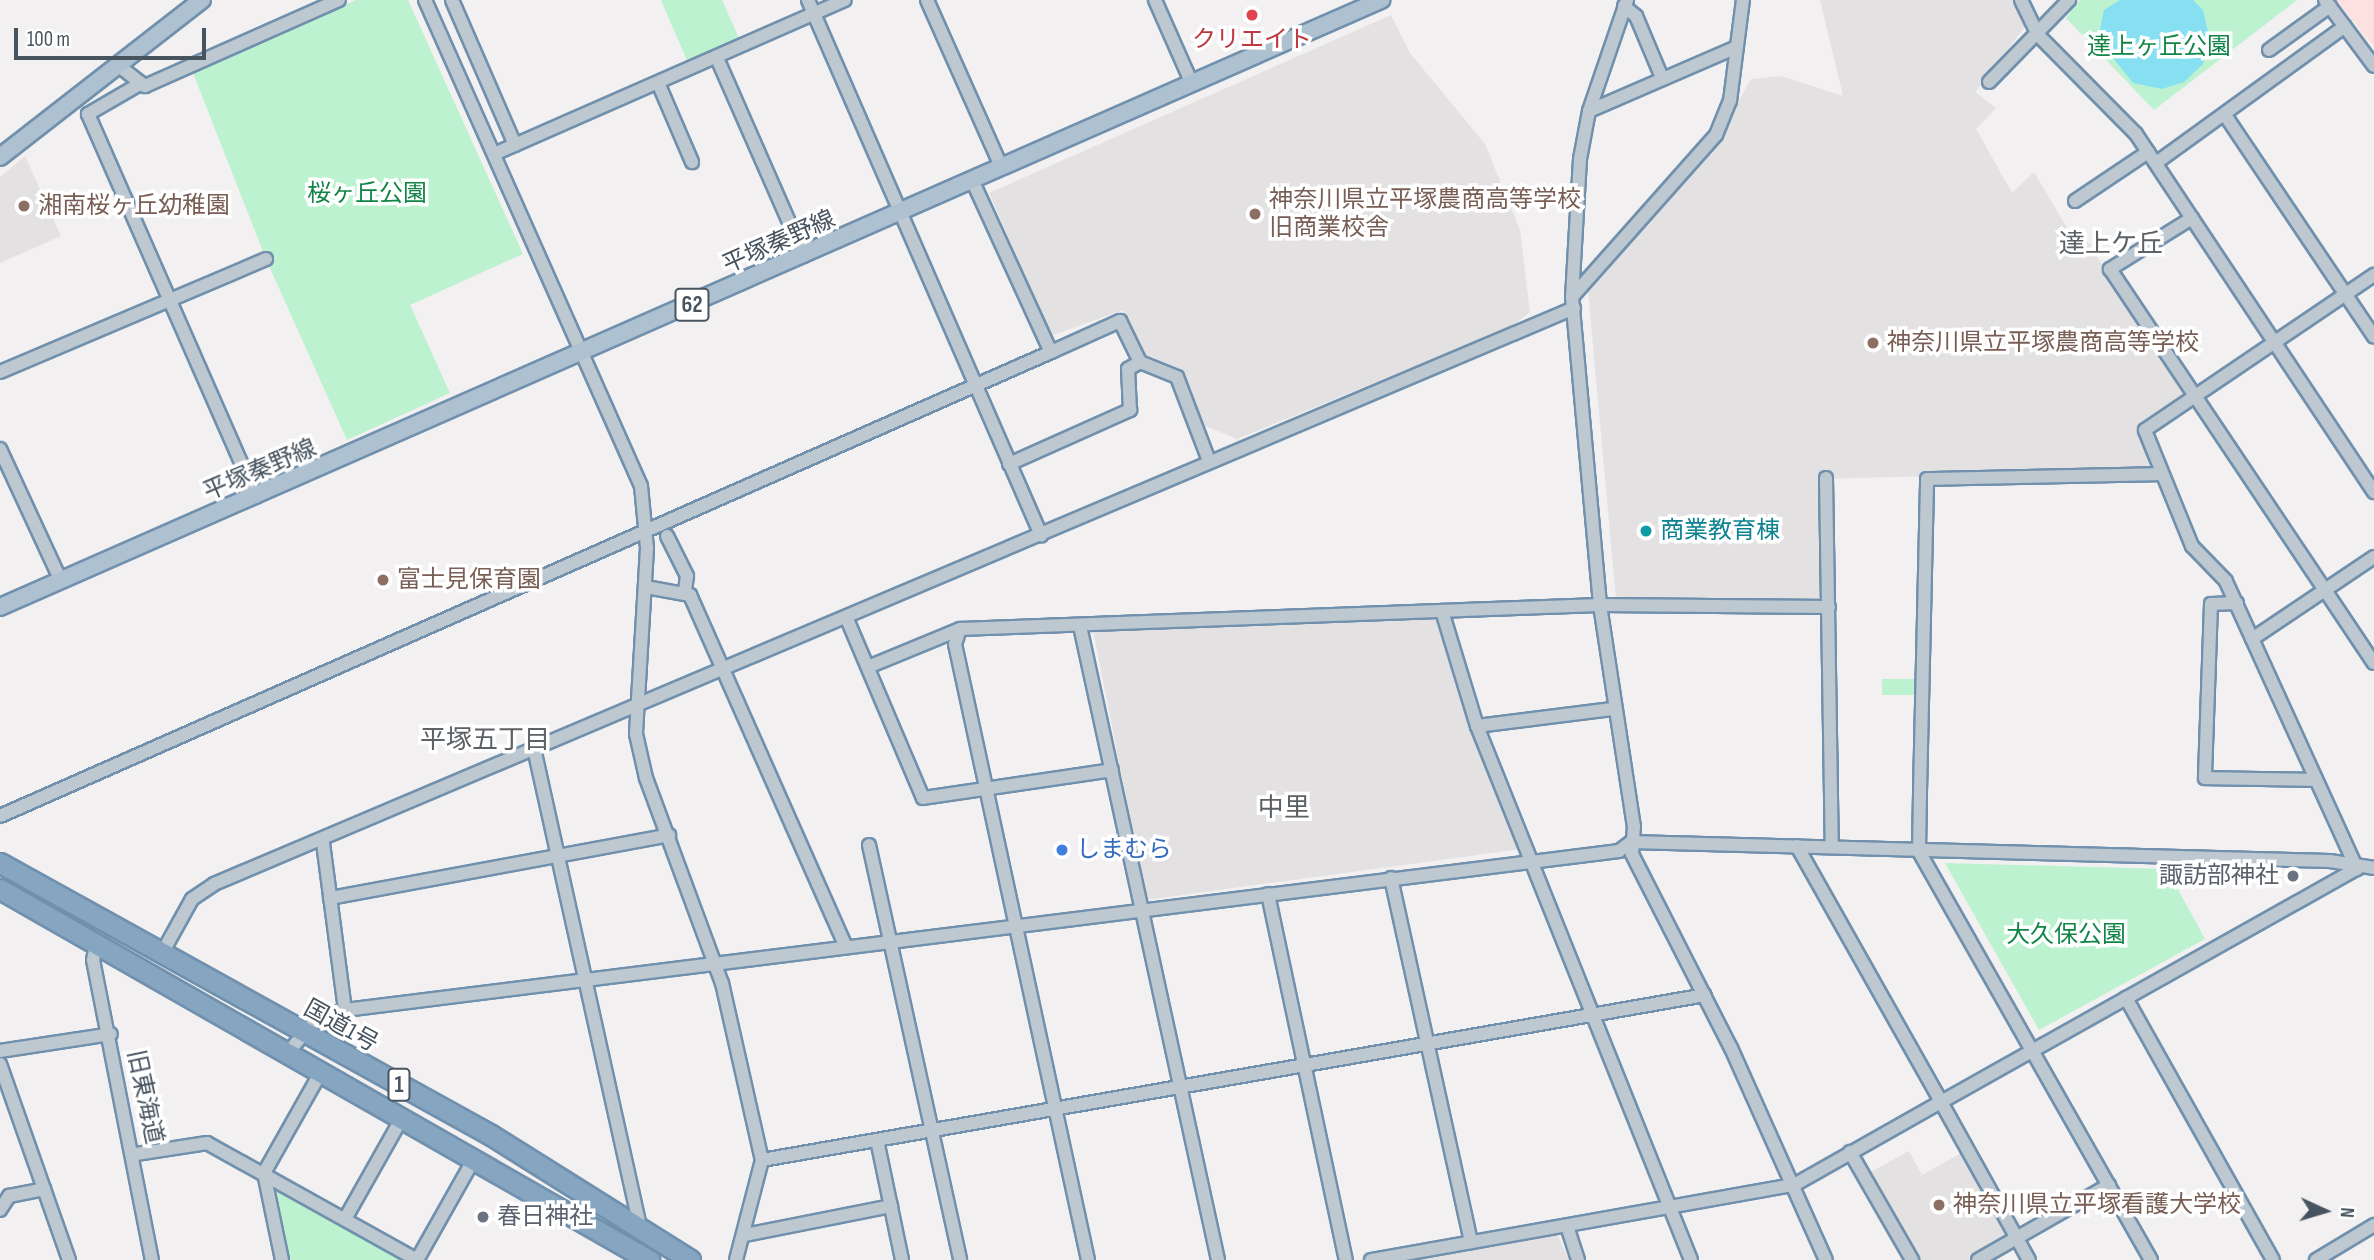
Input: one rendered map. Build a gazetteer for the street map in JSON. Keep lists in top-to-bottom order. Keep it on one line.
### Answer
{"streets":{"highway":["国道1号","1"],"main road":["平塚秦野線","62"],"street":["旧東海道"]},"crossings":[["国道1号","旧東海道"]],"districts":["達上ケ丘","平塚五丁目","中里"],"parks":["達上ヶ丘公園","桜ヶ丘公園","大久保公園"],"places":["クリエイト","湘南桜ヶ丘幼稚園","神奈川県立平塚農商高等学校 旧商業校舎","神奈川県立平塚農商高等学校","商業教育棟","富士見保育園","しまむら","諏訪部神社","神奈川県立平塚看護大学校","春日神社"],"scale_bar":"100 m","north":"right"}
